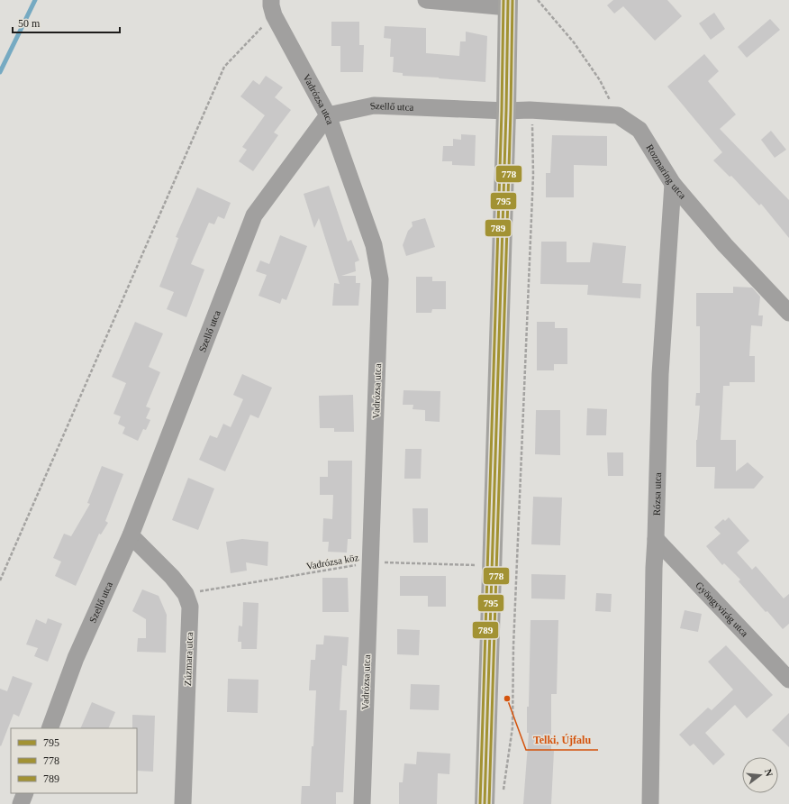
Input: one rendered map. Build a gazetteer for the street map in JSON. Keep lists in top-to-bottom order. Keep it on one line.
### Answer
{"streets":{"street":["Vadrózsa utca","Szellő utca","Rozmaring utca","Rózsa utca","Gyöngyvirág utca","Zúzmara utca"],"path":["Vadrózsa köz"]},"crossings":[["Vadrózsa utca","Szellő utca"],["Vadrózsa utca","Vadrózsa köz"],["Szellő utca","Zúzmara utca"],["Rozmaring utca","Rózsa utca"],["Rózsa utca","Gyöngyvirág utca"],["Vadrózsa köz","Zúzmara utca"]],"places":["Telki, Újfalu"],"lines":["transit line 795","transit line 778","transit line 789"],"legend":["795","778","789"],"scale_bar":"50 m","north":"right"}
